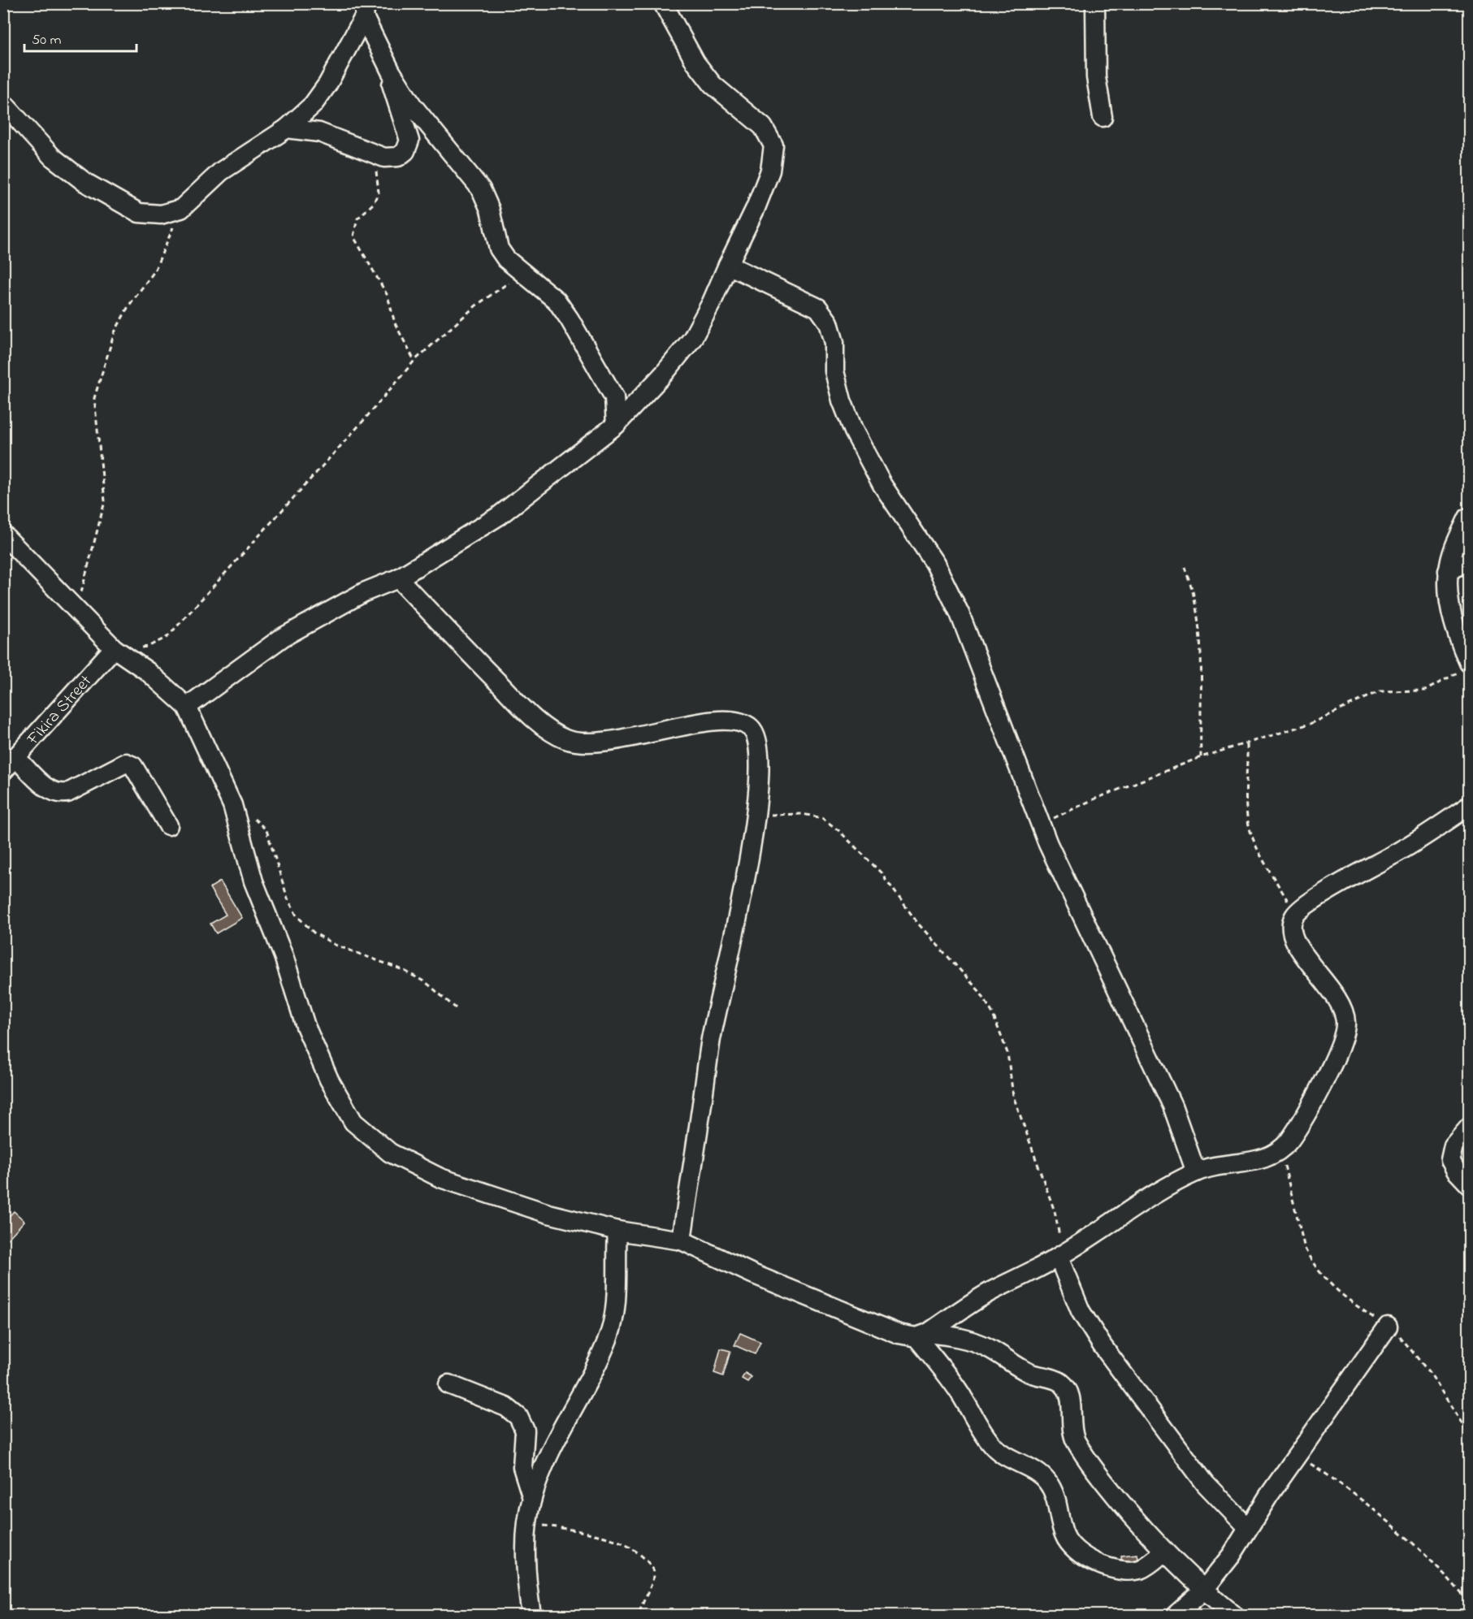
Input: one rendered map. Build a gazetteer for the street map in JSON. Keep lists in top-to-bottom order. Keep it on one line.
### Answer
{"streets":{"street":["Fikira Street"]},"scale_bar":"50 m"}
